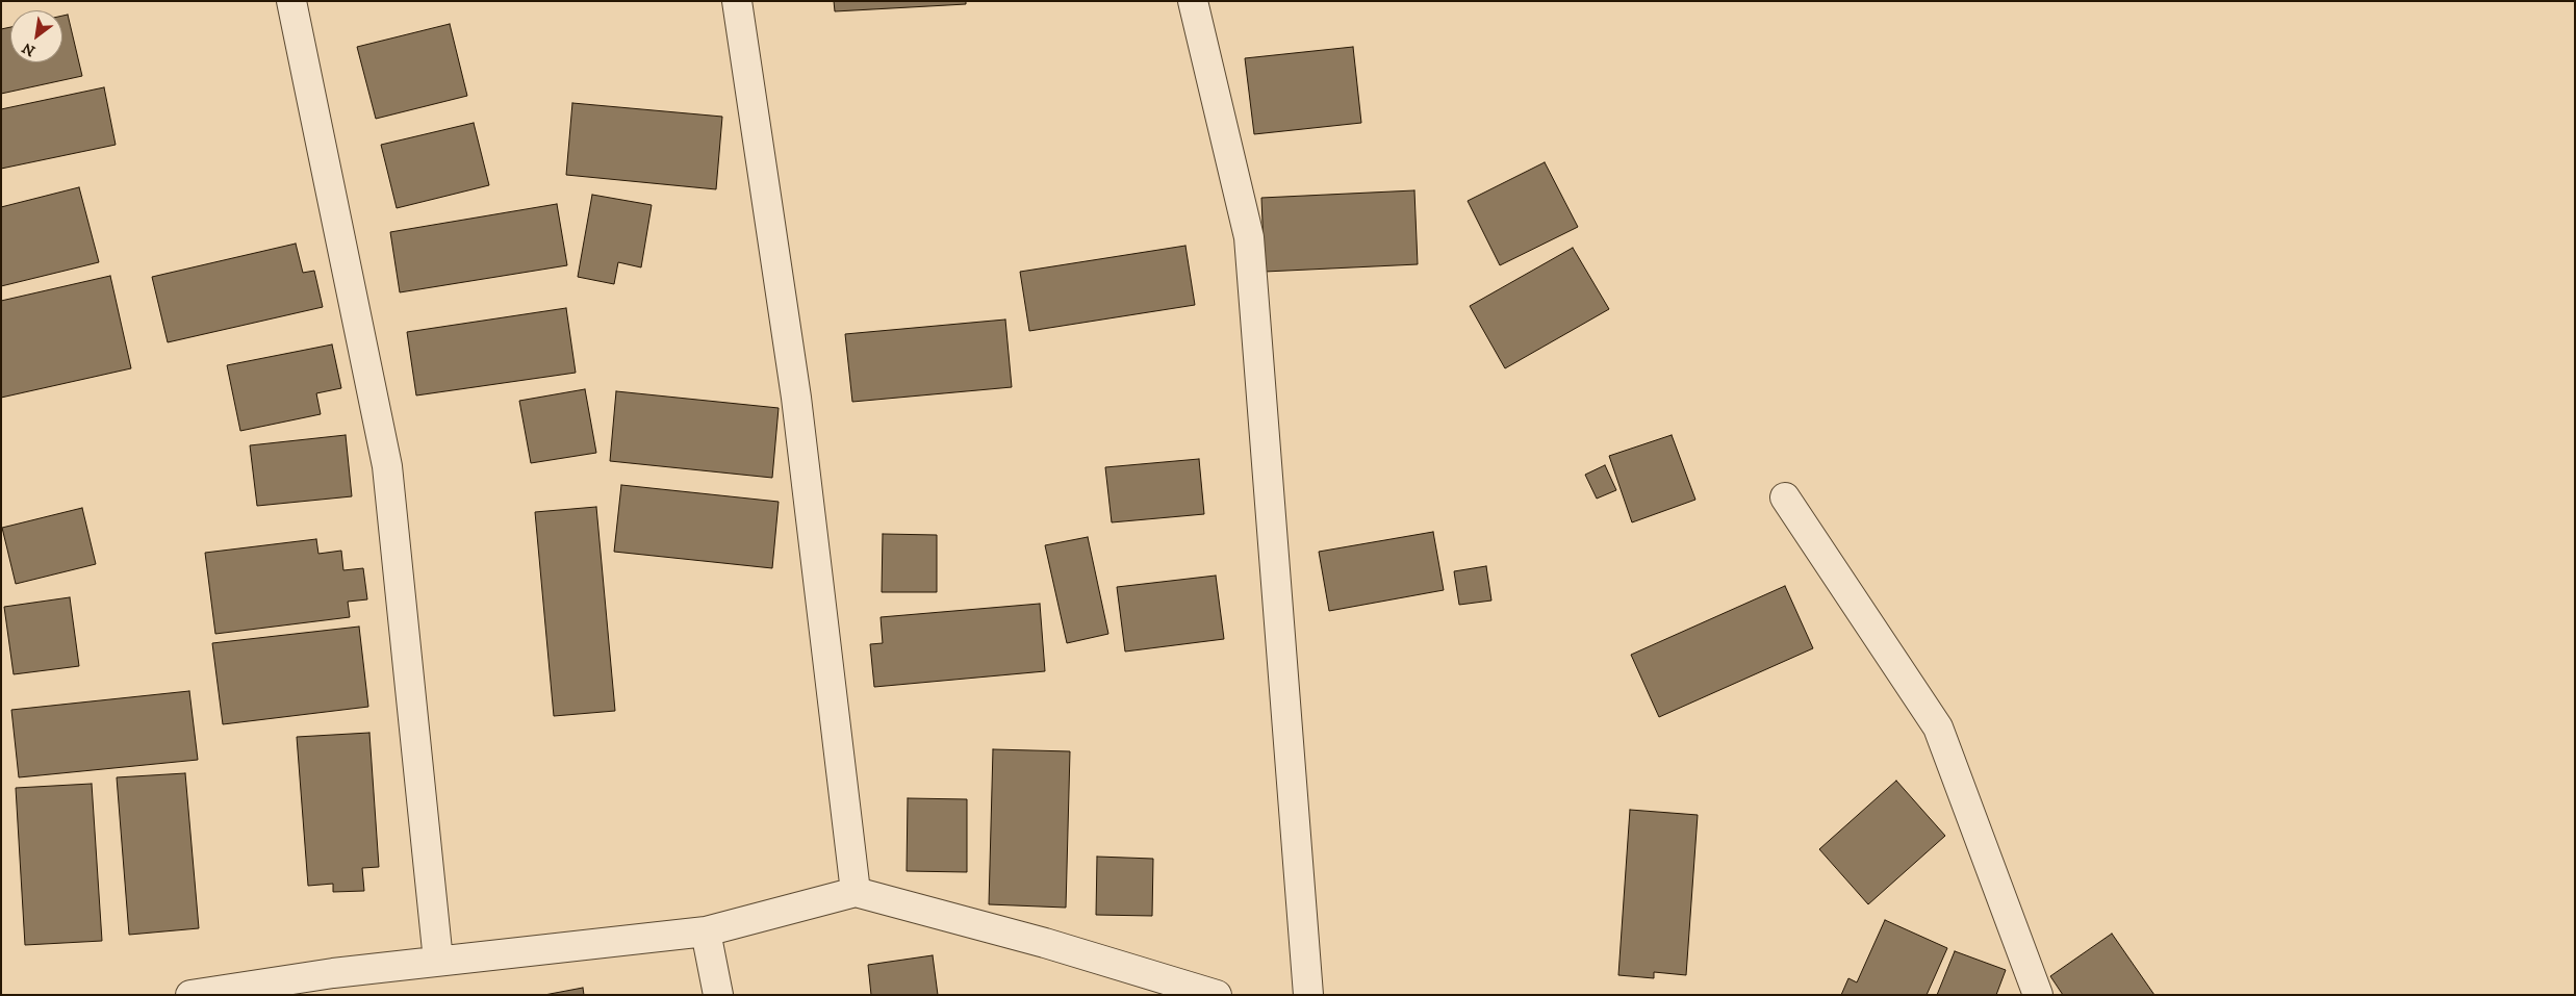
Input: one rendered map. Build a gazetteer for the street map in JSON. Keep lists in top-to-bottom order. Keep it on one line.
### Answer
{"north":"bottom left"}
